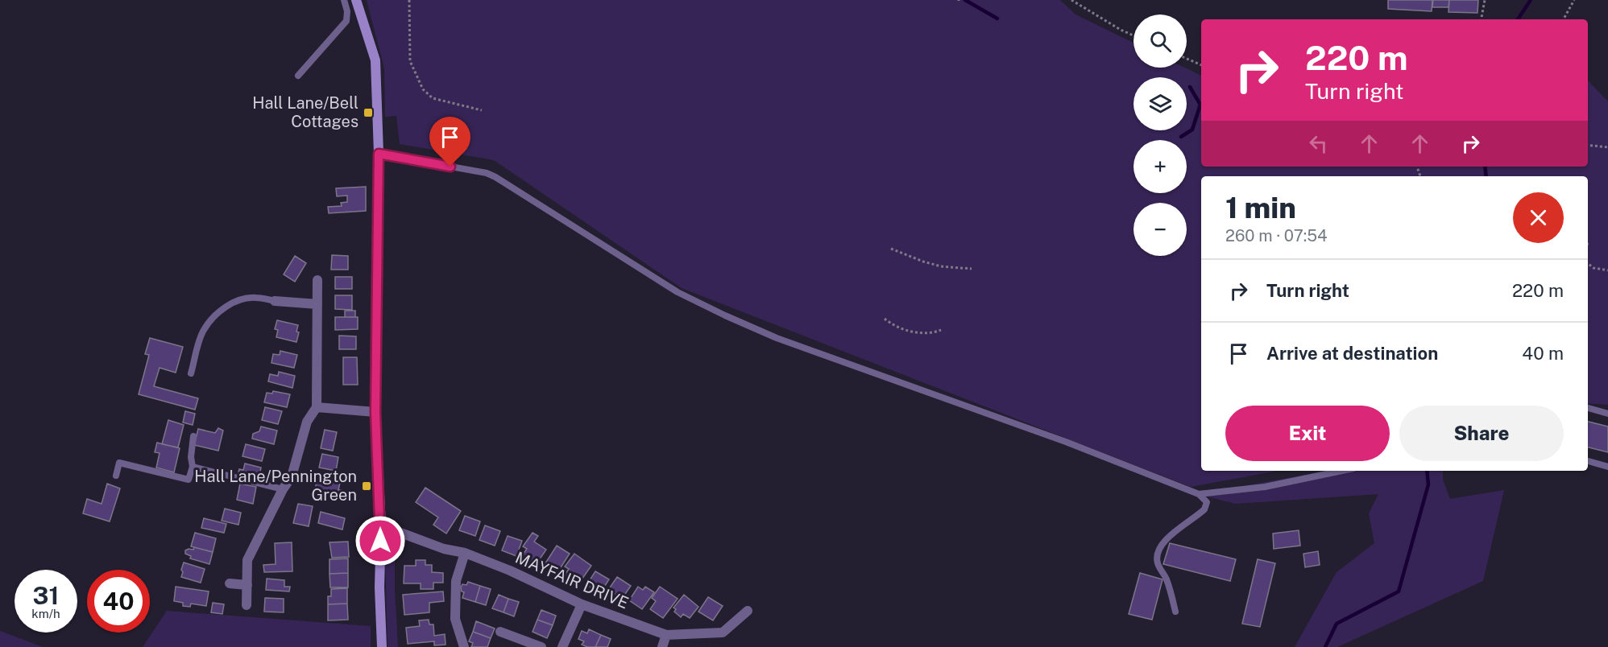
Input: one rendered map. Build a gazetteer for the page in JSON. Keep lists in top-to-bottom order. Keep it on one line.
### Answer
{"streets":{"street":["MAYFAIR DRIVE"]},"places":{"transit":["Hall Lane/Bell Cottages","Hall Lane/Pennington Green"]},"page":{"map_buttons":["+","−"],"turn":["220 m","Turn right"],"heading":["1 min","260 m · 07:54"],"list":[{"name":"Turn right","value":"220 m"},{"name":"Arrive at destination","value":"40 m"}],"buttons":["Exit","Share"],"speed":"31 km/h","limit":"40"}}
